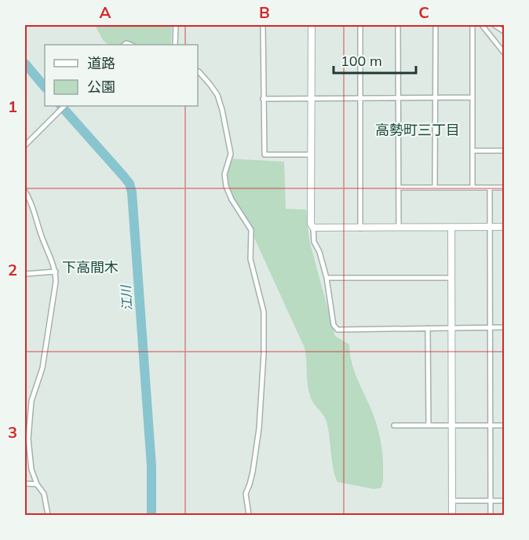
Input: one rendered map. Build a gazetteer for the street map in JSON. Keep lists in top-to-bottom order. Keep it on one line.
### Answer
{"districts":["高勢町三丁目","下高間木"],"water":["江川"],"legend":["道路","公園"],"scale_bar":"100 m","grid":{"columns":["A","B","C"],"rows":["1","2","3"]}}
